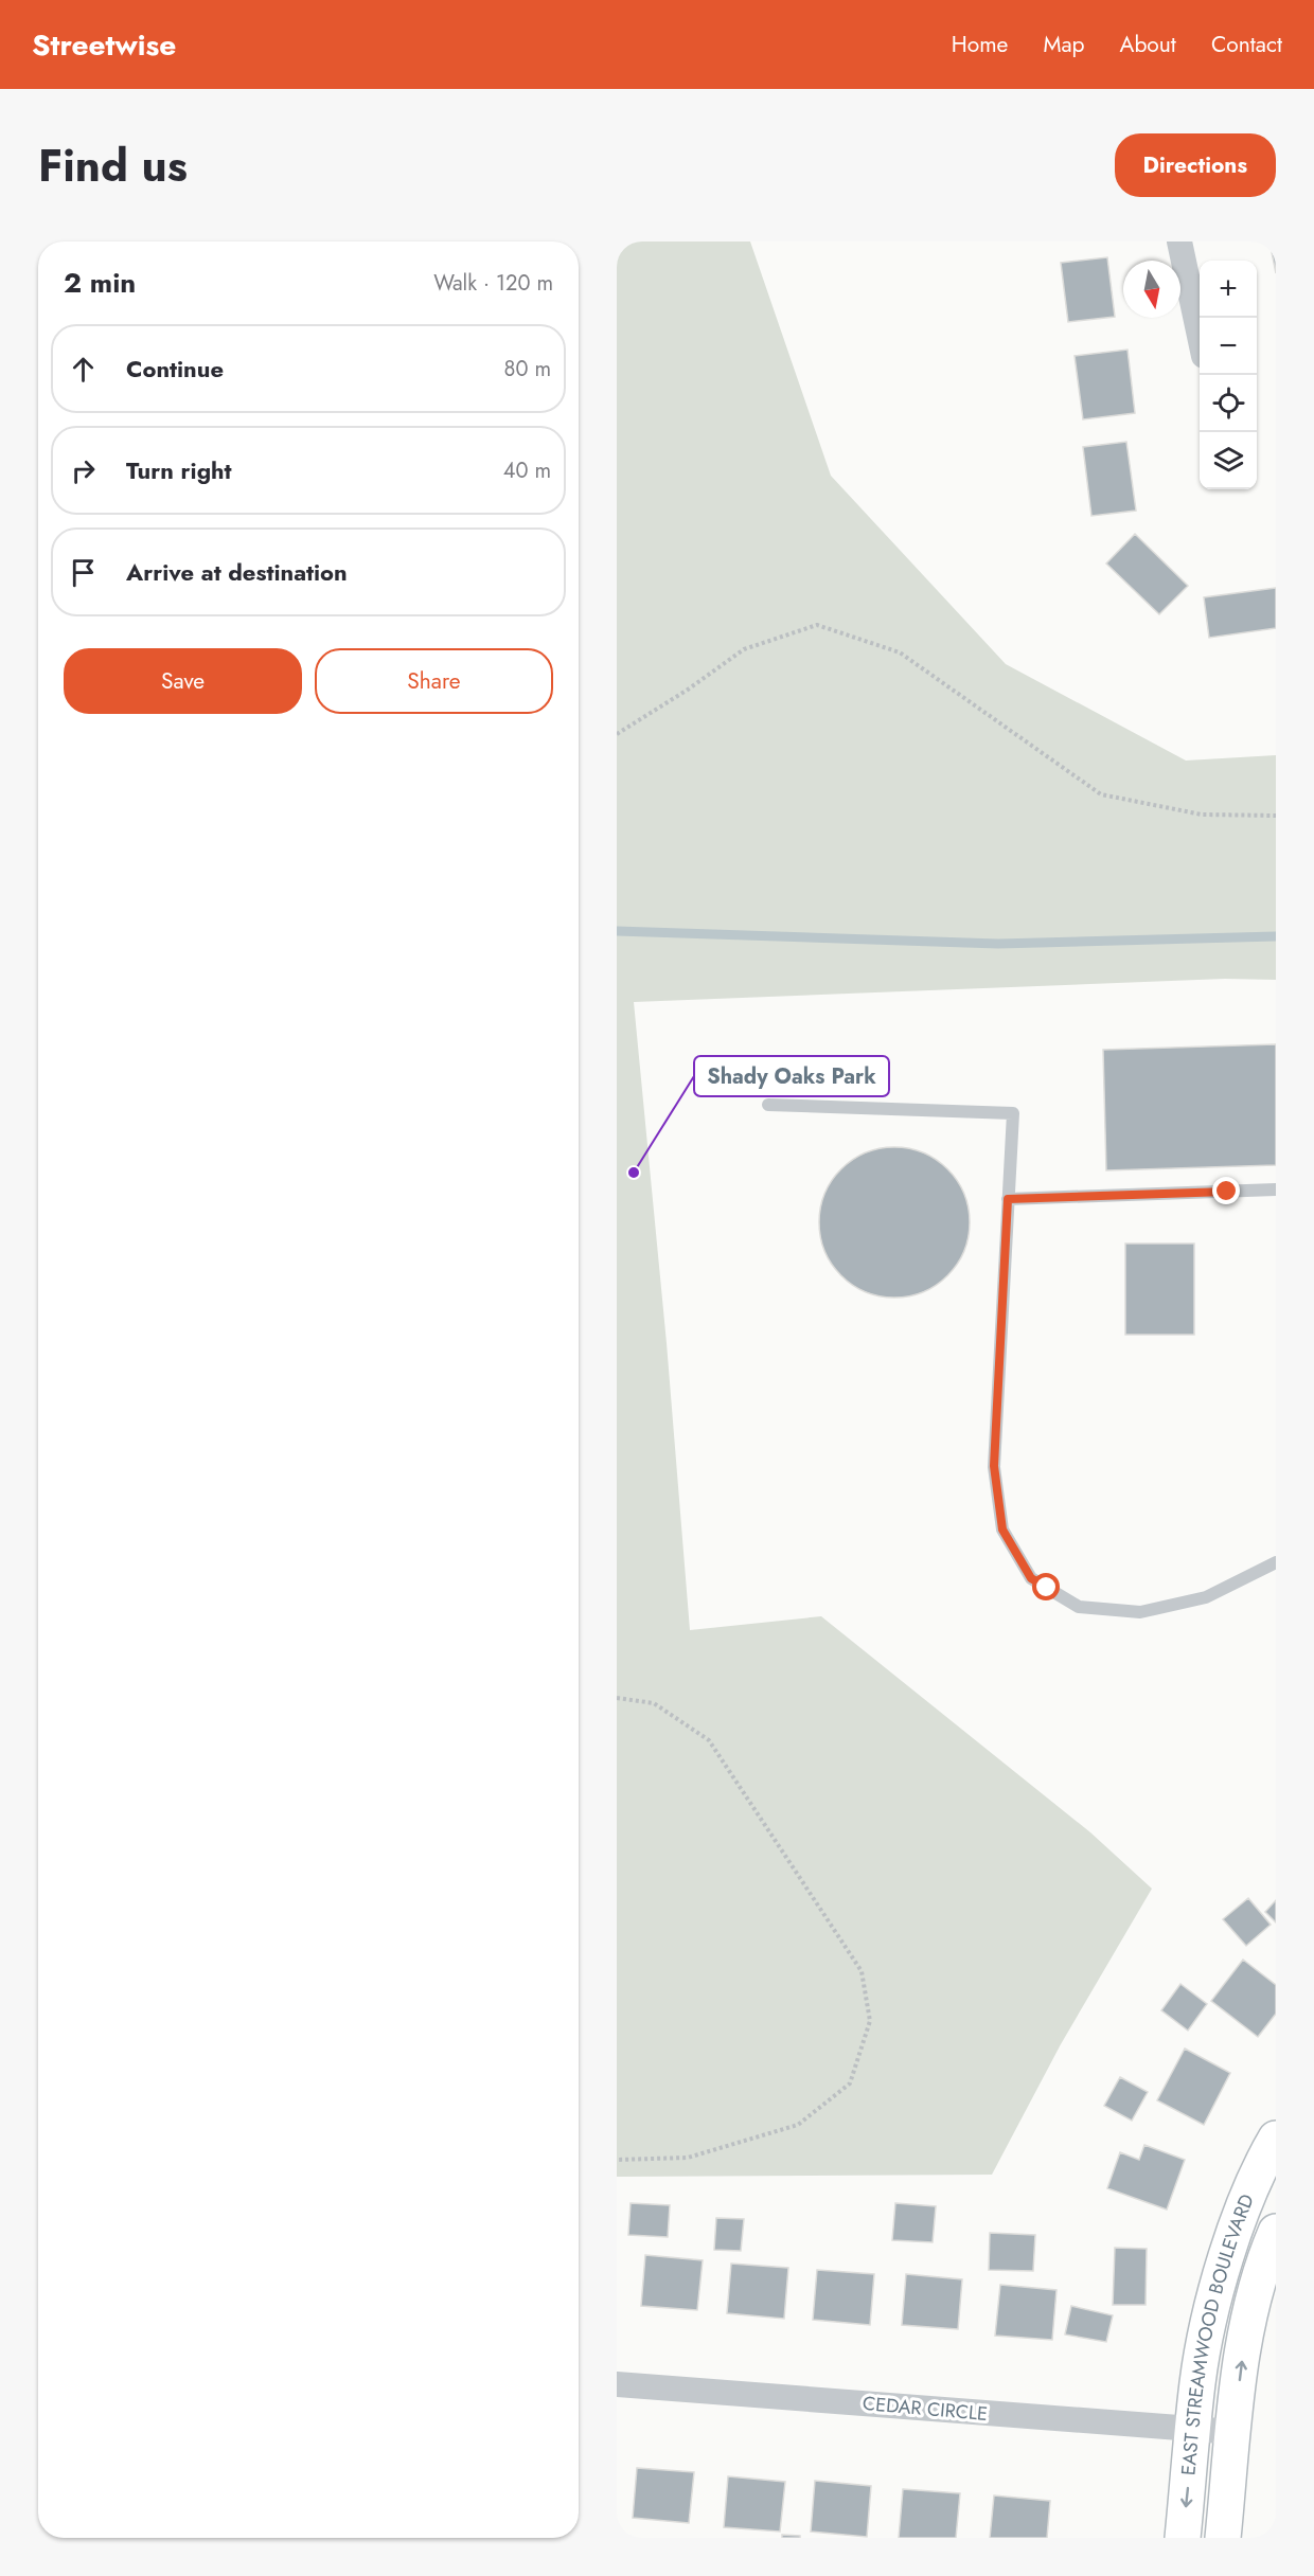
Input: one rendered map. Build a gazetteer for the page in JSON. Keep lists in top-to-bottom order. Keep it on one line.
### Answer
{"streets":{"street":["EAST STREAMWOOD BOULEVARD","CEDAR CIRCLE"]},"crossings":[["EAST STREAMWOOD BOULEVARD","CEDAR CIRCLE"]],"places":["Shady Oaks Park"],"north":"bottom","page":{"header":"Streetwise","nav":["Home","Map","About","Contact"],"title":"Find us","buttons":["Directions",["Save","Share"]],"heading":["2 min","Walk · 120 m"],"map_buttons":["+","−"],"list":[["Continue","80 m"],["Turn right","40 m"],"Arrive at destination"]}}
